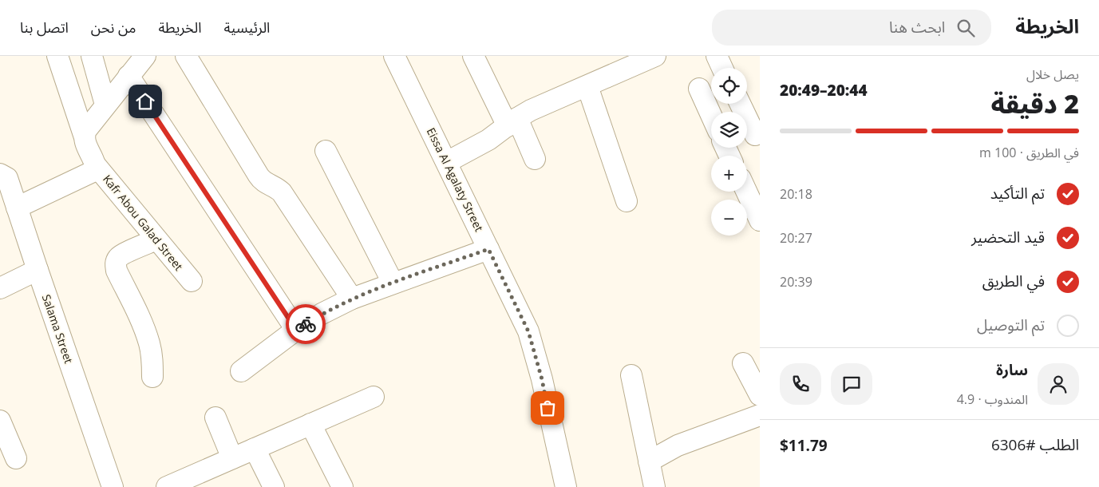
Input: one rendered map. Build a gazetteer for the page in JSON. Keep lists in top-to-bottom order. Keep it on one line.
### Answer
{"streets":{"street":["Eissa Al Agalaty Street","Kafr Abou Galad Street","Salama Street"]},"page":{"header":"الخريطة","search":"ابحث هنا","nav":["الرئيسية","الخريطة","من نحن","اتصل بنا"],"heading":["2 دقيقة","يصل خلال","20:44–20:49"],"panel":["سارة","المندوب · 4.9","الطلب #6306","$11.79"],"map_buttons":["+","−"],"bar":"في الطريق · 100 m","list":[["تم التأكيد","20:18"],["قيد التحضير","20:27"],["في الطريق","20:39"],"تم التوصيل"]}}
